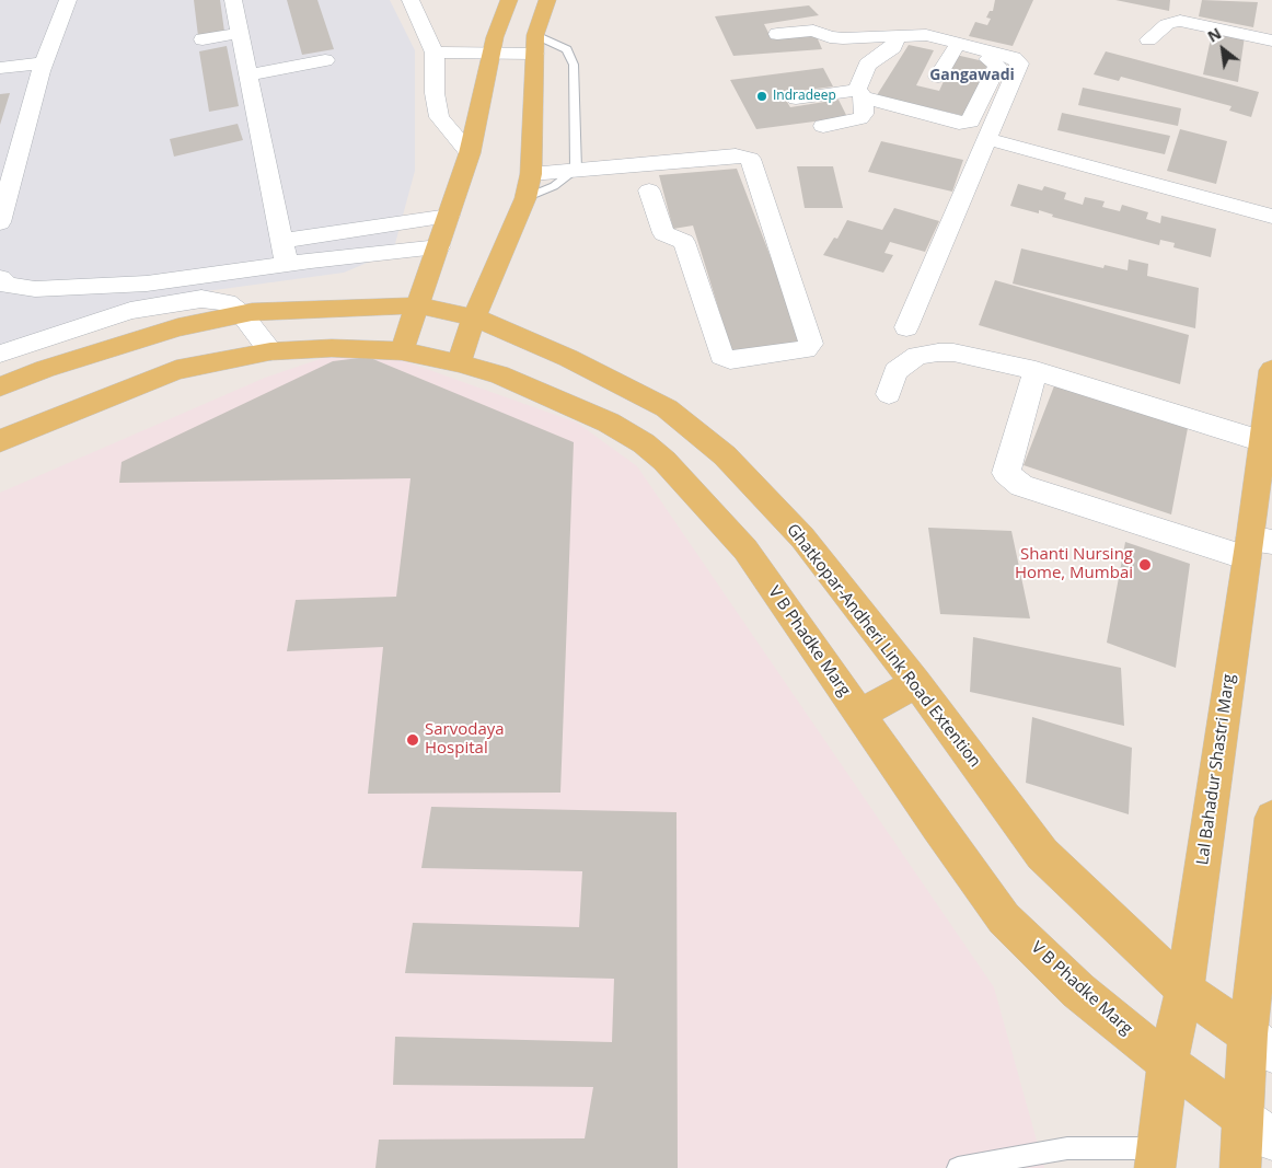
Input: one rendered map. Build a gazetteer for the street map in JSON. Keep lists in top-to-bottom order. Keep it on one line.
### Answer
{"streets":{"main road":["V B Phadke Marg","Ghatkopar-Andheri Link Road Extention","Lal Bahadur Shastri Marg"]},"crossings":[["V B Phadke Marg","Lal Bahadur Shastri Marg"],["Ghatkopar-Andheri Link Road Extention","Lal Bahadur Shastri Marg"]],"districts":["Gangawadi"],"places":["Indradeep","Shanti Nursing Home, Mumbai","Sarvodaya Hospital"],"north":"top left"}
